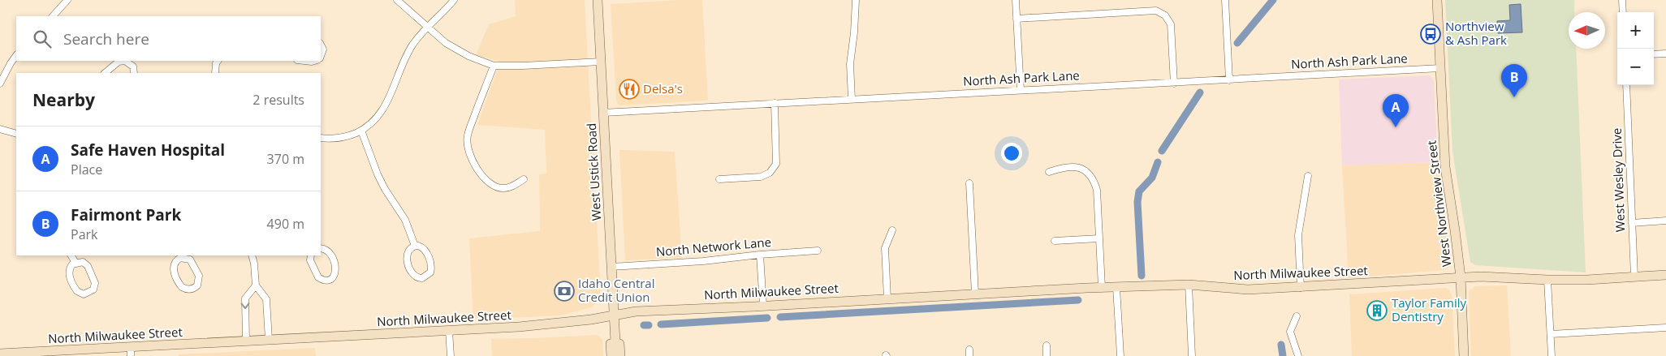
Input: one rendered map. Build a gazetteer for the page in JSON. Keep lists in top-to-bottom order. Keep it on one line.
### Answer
{"streets":{"main road":["West Ustick Road","West Northview Street","North Milwaukee Street"],"street":["North Ash Park Lane","West Wesley Drive","North Network Lane"]},"crossings":[["North Ash Park Lane","West Ustick Road"],["North Ash Park Lane","West Northview Street"],["West Ustick Road","North Network Lane"],["West Ustick Road","North Milwaukee Street"],["West Wesley Drive","North Milwaukee Street"],["West Northview Street","North Milwaukee Street"]],"places":{"bus stop":["Northview & Ash Park"],"restaurant":["Delsa's"],"bank":["Idaho Central Credit Union"],"building":["Taylor Family Dentistry"]},"north":"left","page":{"map_buttons":["+","−"],"search":"Search here","pins":["B","A"],"heading":["Nearby","2 results"],"list":[{"mark":"A","name":"Safe Haven Hospital","note":"Place","value":"370 m"},{"mark":"B","name":"Fairmont Park","note":"Park","value":"490 m"}]}}
